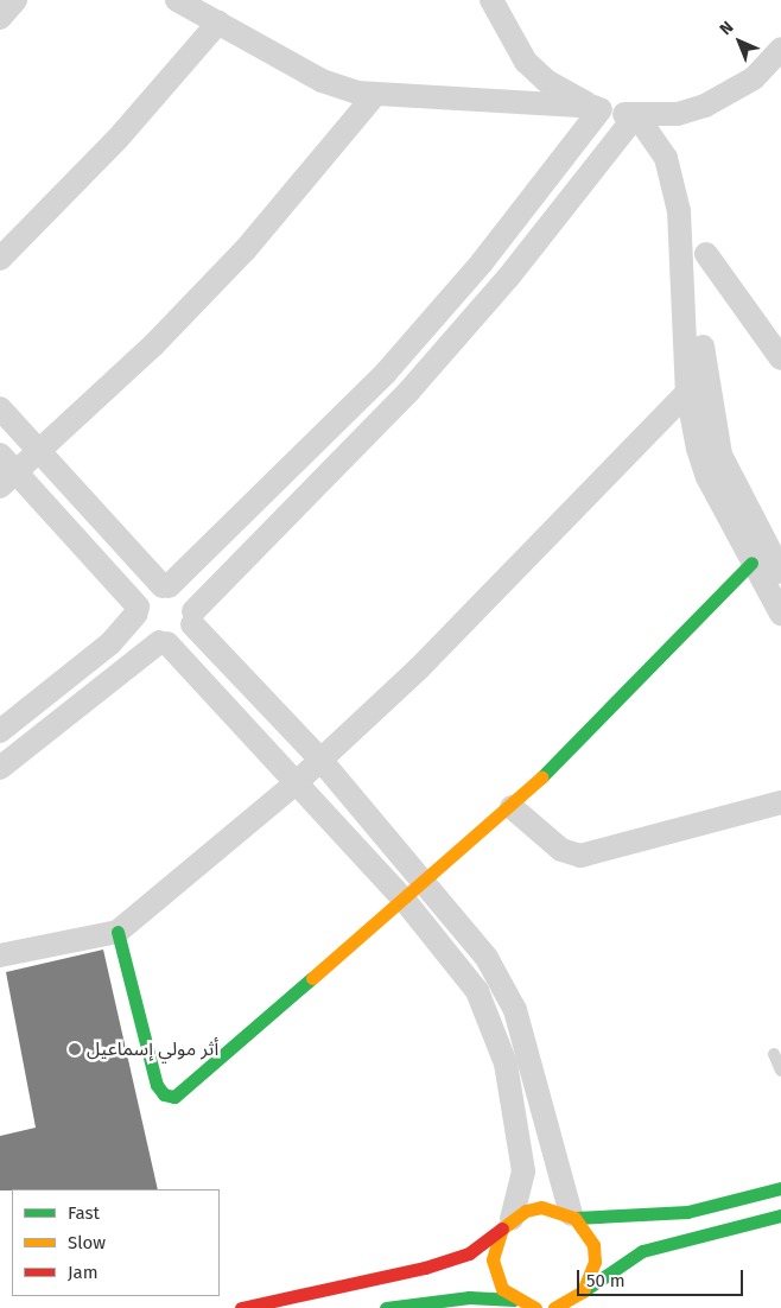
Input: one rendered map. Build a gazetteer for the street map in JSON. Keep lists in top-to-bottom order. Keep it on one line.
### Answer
{"places":["أثر مولي إسماعيل"],"legend":["Fast","Slow","Jam"],"scale_bar":"50 m","north":"top left"}
